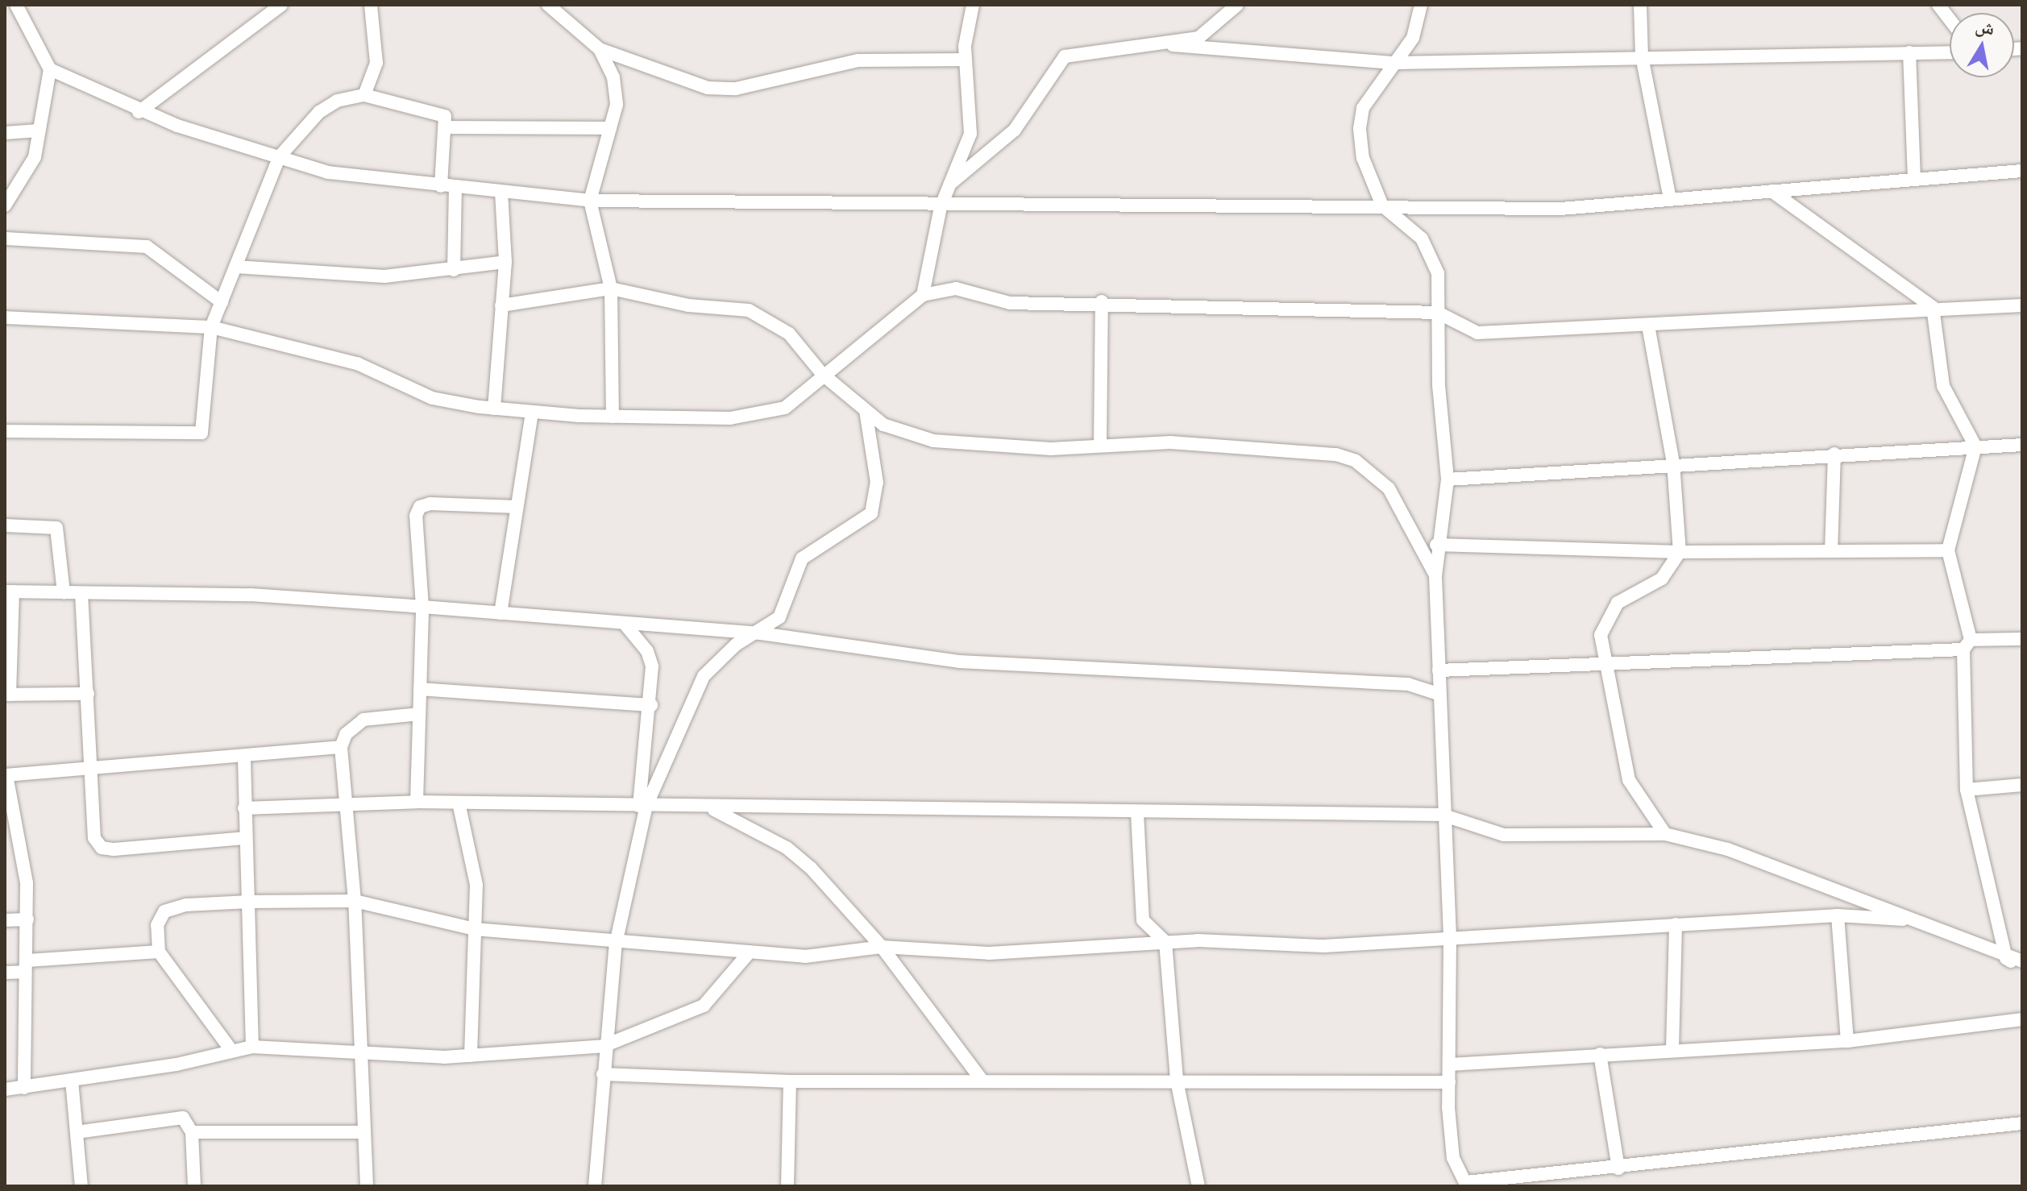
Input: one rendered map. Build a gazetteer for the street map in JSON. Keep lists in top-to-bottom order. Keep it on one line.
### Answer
{"north":"top"}
